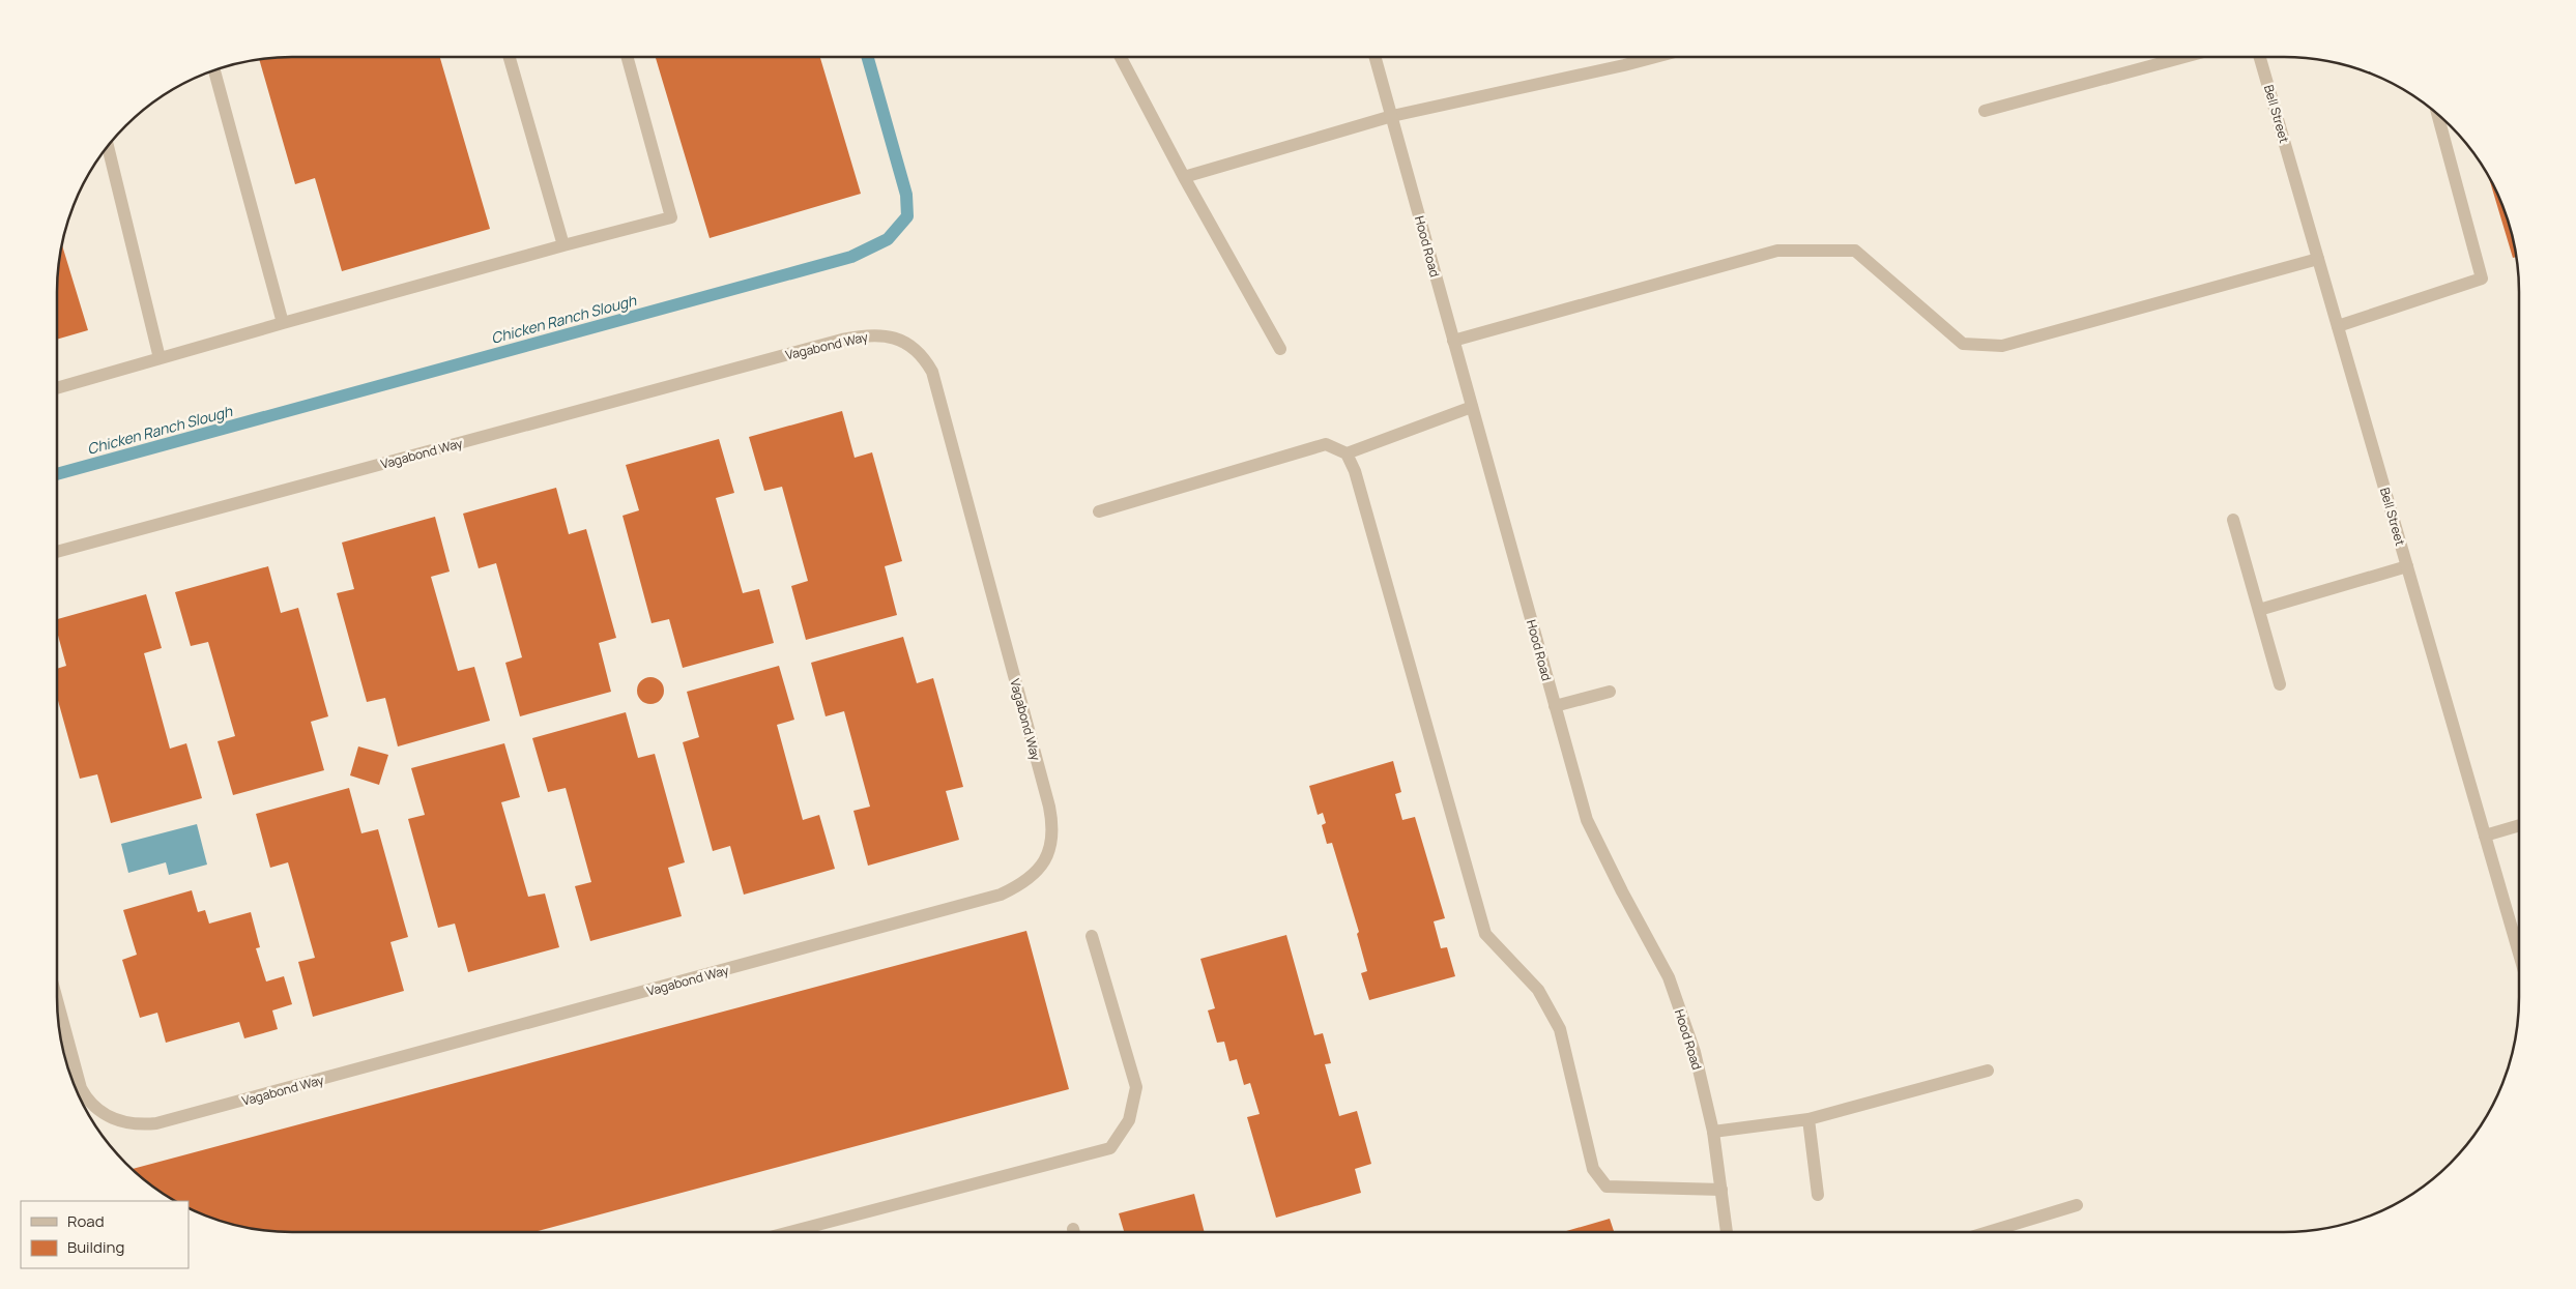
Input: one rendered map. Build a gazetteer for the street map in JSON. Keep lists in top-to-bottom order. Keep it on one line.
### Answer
{"streets":{"street":["Bell Street","Hood Road","Vagabond Way"]},"water":["Chicken Ranch Slough"],"legend":["Road","Building"]}
